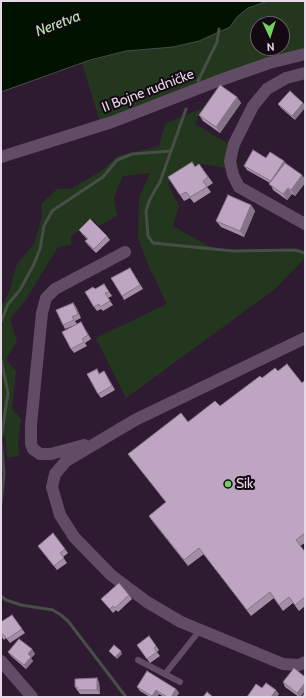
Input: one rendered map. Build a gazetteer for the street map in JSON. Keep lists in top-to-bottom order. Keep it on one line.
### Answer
{"streets":{"street":["II Bojne rudničke"]},"water":["Neretva"],"places":["Sik"],"north":"bottom"}
